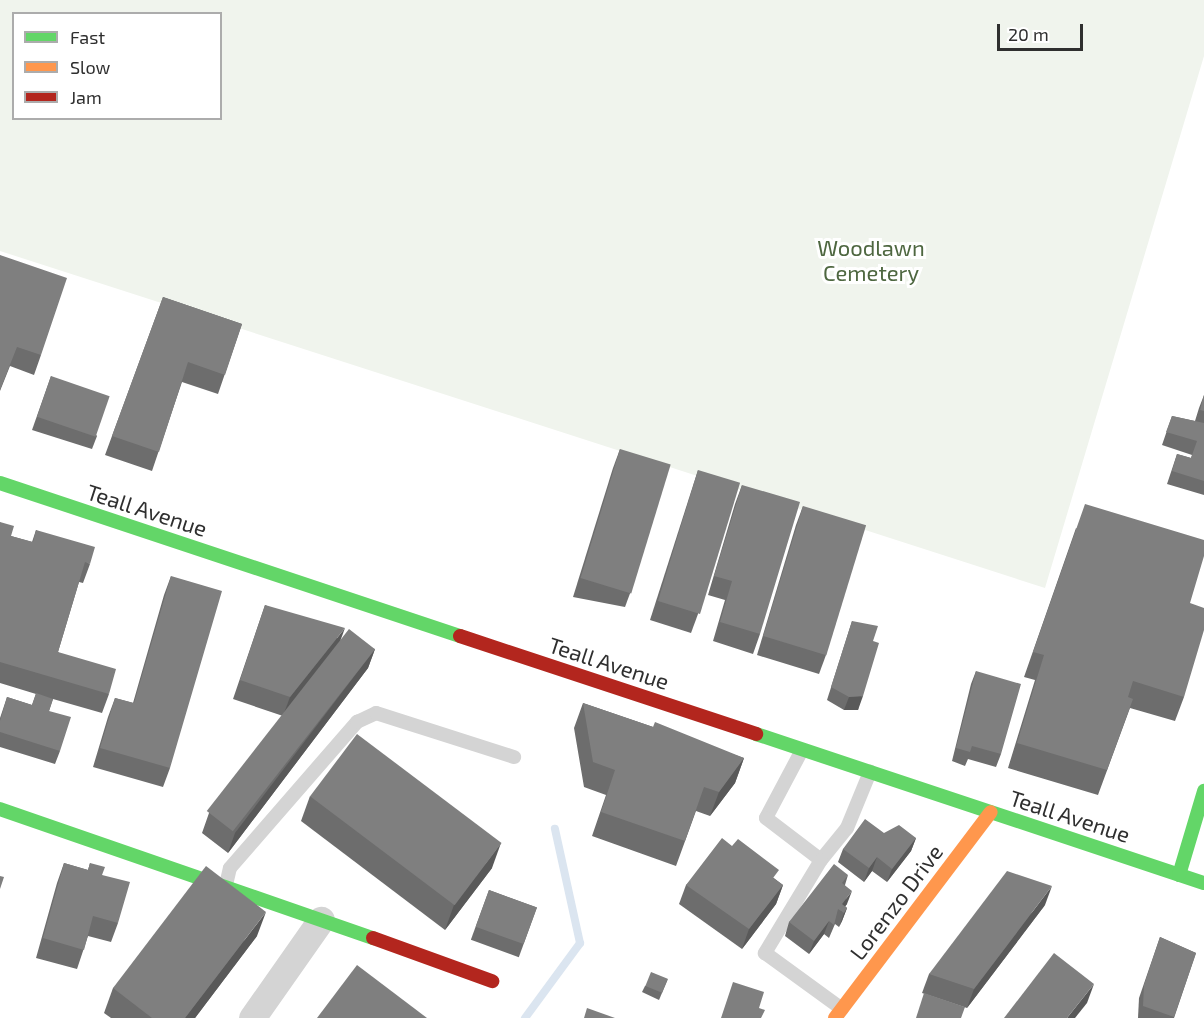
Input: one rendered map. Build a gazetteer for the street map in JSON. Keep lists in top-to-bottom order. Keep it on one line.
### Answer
{"streets":{"street":["Teall Avenue","Lorenzo Drive"]},"crossings":[["Teall Avenue","Lorenzo Drive"]],"parks":["Woodlawn Cemetery"],"legend":["Fast","Slow","Jam"],"scale_bar":"20 m"}
